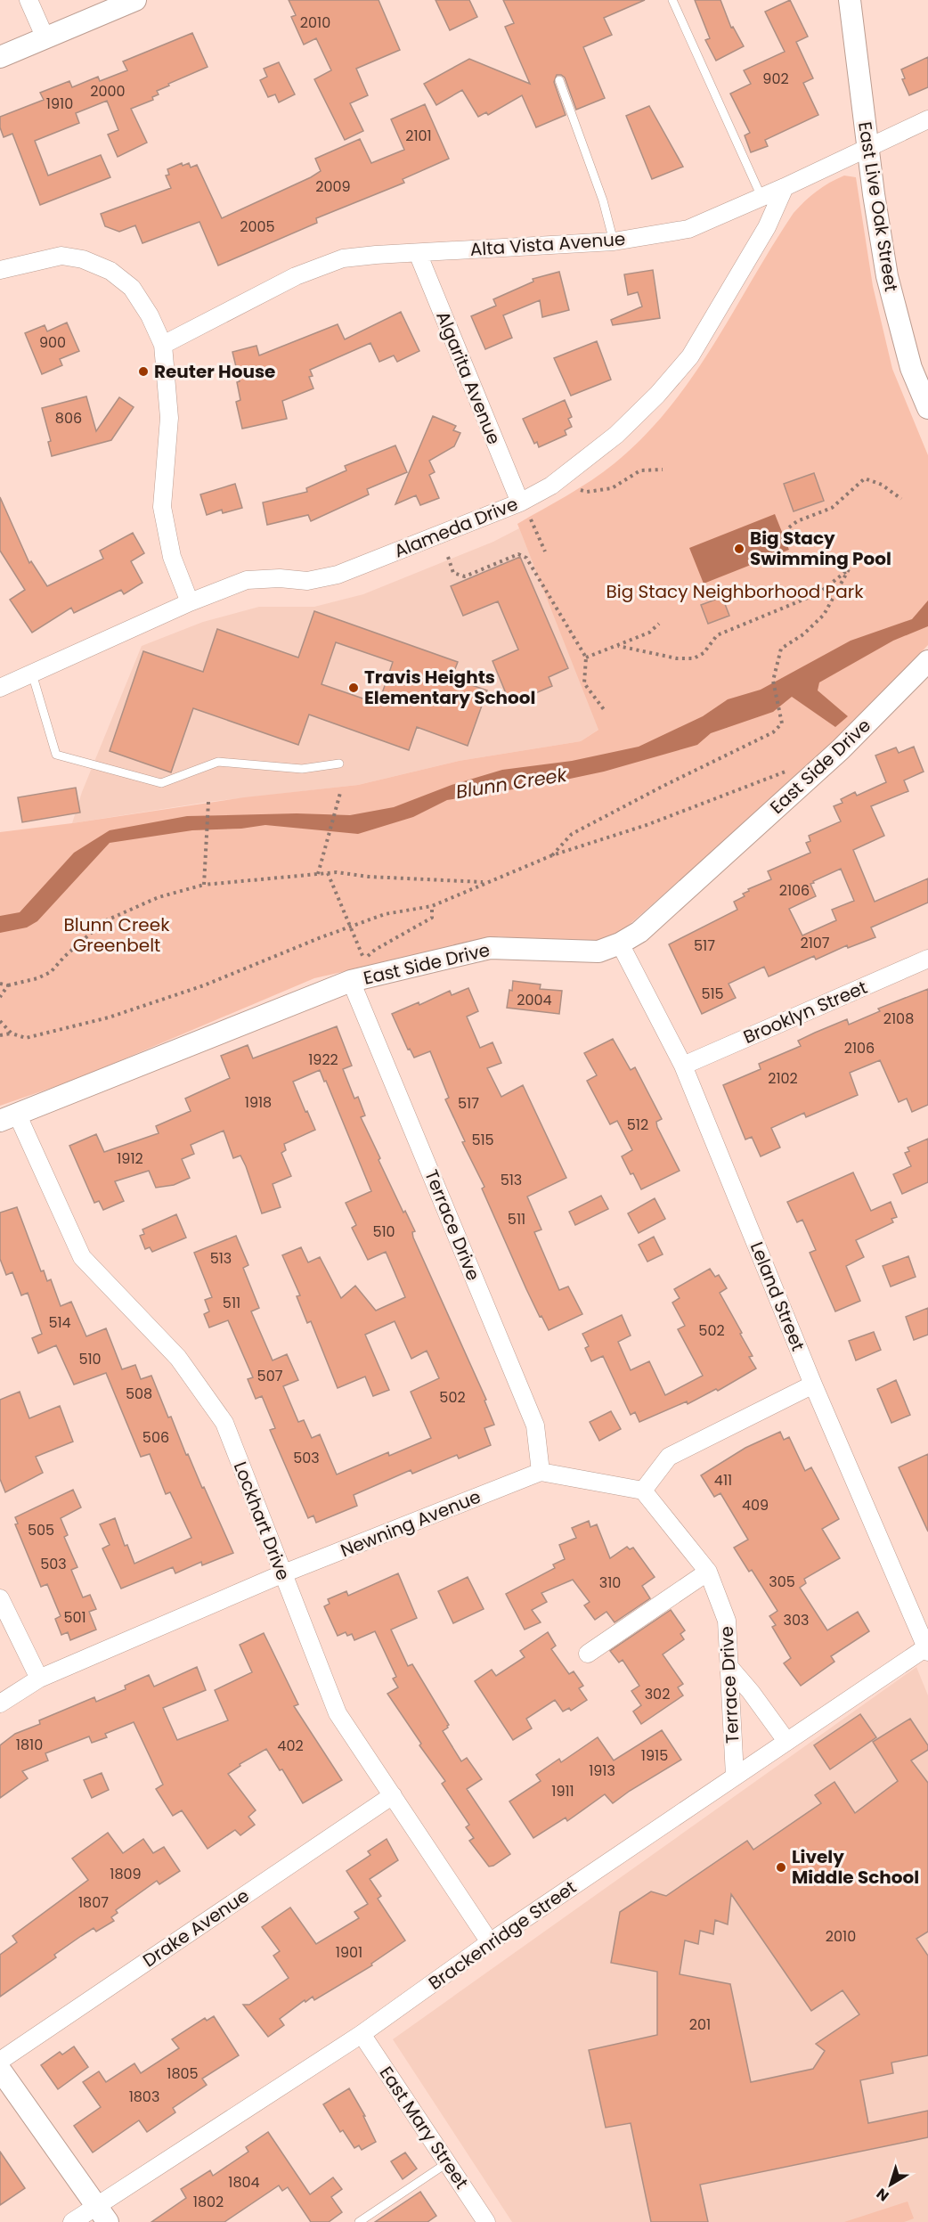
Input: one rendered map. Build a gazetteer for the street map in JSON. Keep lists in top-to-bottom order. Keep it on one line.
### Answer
{"streets":{"street":["East Live Oak Street","Alta Vista Avenue","Algarita Avenue","Alameda Drive","East Side Drive","Brooklyn Street","Terrace Drive","Leland Street","Lockhart Drive","Newning Avenue","Drake Avenue","Brackenridge Street","East Mary Street"]},"crossings":[["East Live Oak Street","Alta Vista Avenue"],["Alta Vista Avenue","Algarita Avenue"],["Alta Vista Avenue","Alameda Drive"],["Algarita Avenue","Alameda Drive"],["East Side Drive","Terrace Drive"],["East Side Drive","Leland Street"],["East Side Drive","Lockhart Drive"],["Brooklyn Street","Leland Street"],["Terrace Drive","Newning Avenue"],["Terrace Drive","Brackenridge Street"],["Leland Street","Brackenridge Street"],["Lockhart Drive","Newning Avenue"],["Lockhart Drive","Drake Avenue"],["Lockhart Drive","Brackenridge Street"],["Brackenridge Street","East Mary Street"]],"water":["Blunn Creek"],"parks":["Big Stacy Neighborhood Park","Blunn Creek Greenbelt"],"places":["Reuter House","Big Stacy Swimming Pool","Travis Heights Elementary School","Lively Middle School"],"house_numbers":["2010","902","2000","1910","2101","2009","2005","900","806","2106","2107","517","515","2004","2108","2106","1922","2102","1918","517","512","515","1912","513","511","510","513","511","514","502","510","507","508","502","506","503","411","409","505","503","305","310","501","303","302","1810","402","1915","1913","1911","1809","1807","2010","1901","201","1805","1803","1804","1802"],"north":"bottom left"}
